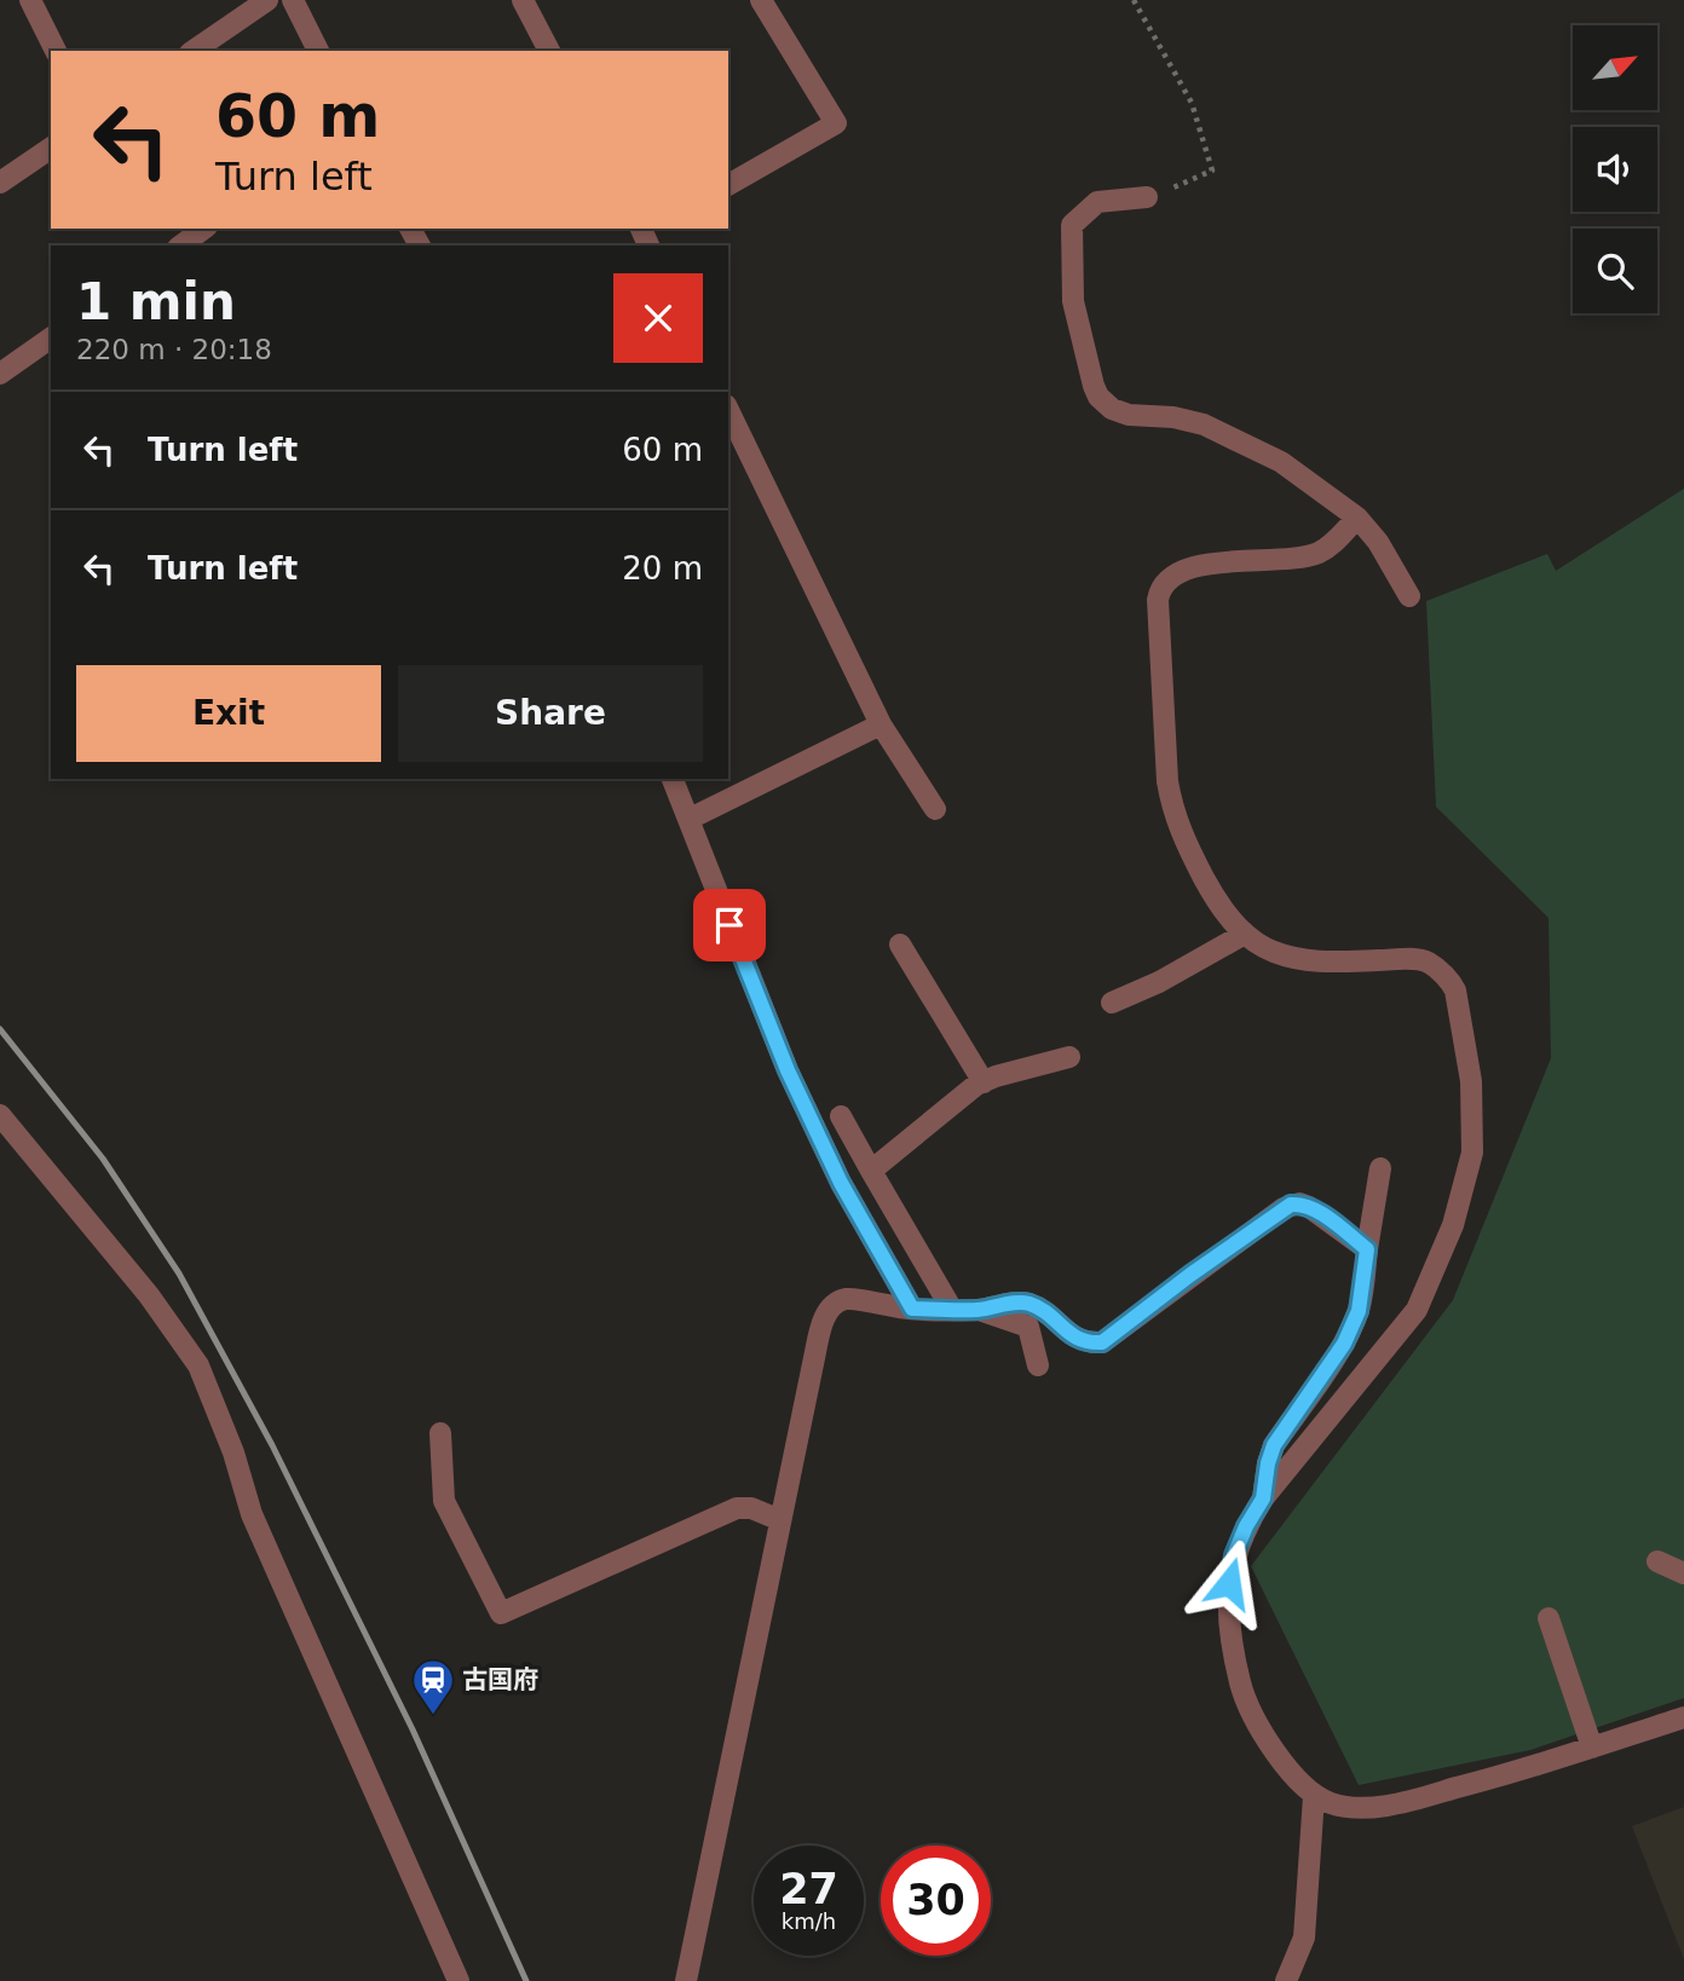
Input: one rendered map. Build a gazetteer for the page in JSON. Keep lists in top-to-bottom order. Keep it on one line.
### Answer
{"places":{"station":["古国府"]},"north":"top right","page":{"turn":["60 m","Turn left"],"heading":["1 min","220 m · 20:18"],"list":[{"name":"Turn left","value":"60 m"},{"name":"Turn left","value":"20 m"}],"buttons":["Exit","Share"],"speed":"27 km/h","limit":"30"}}
